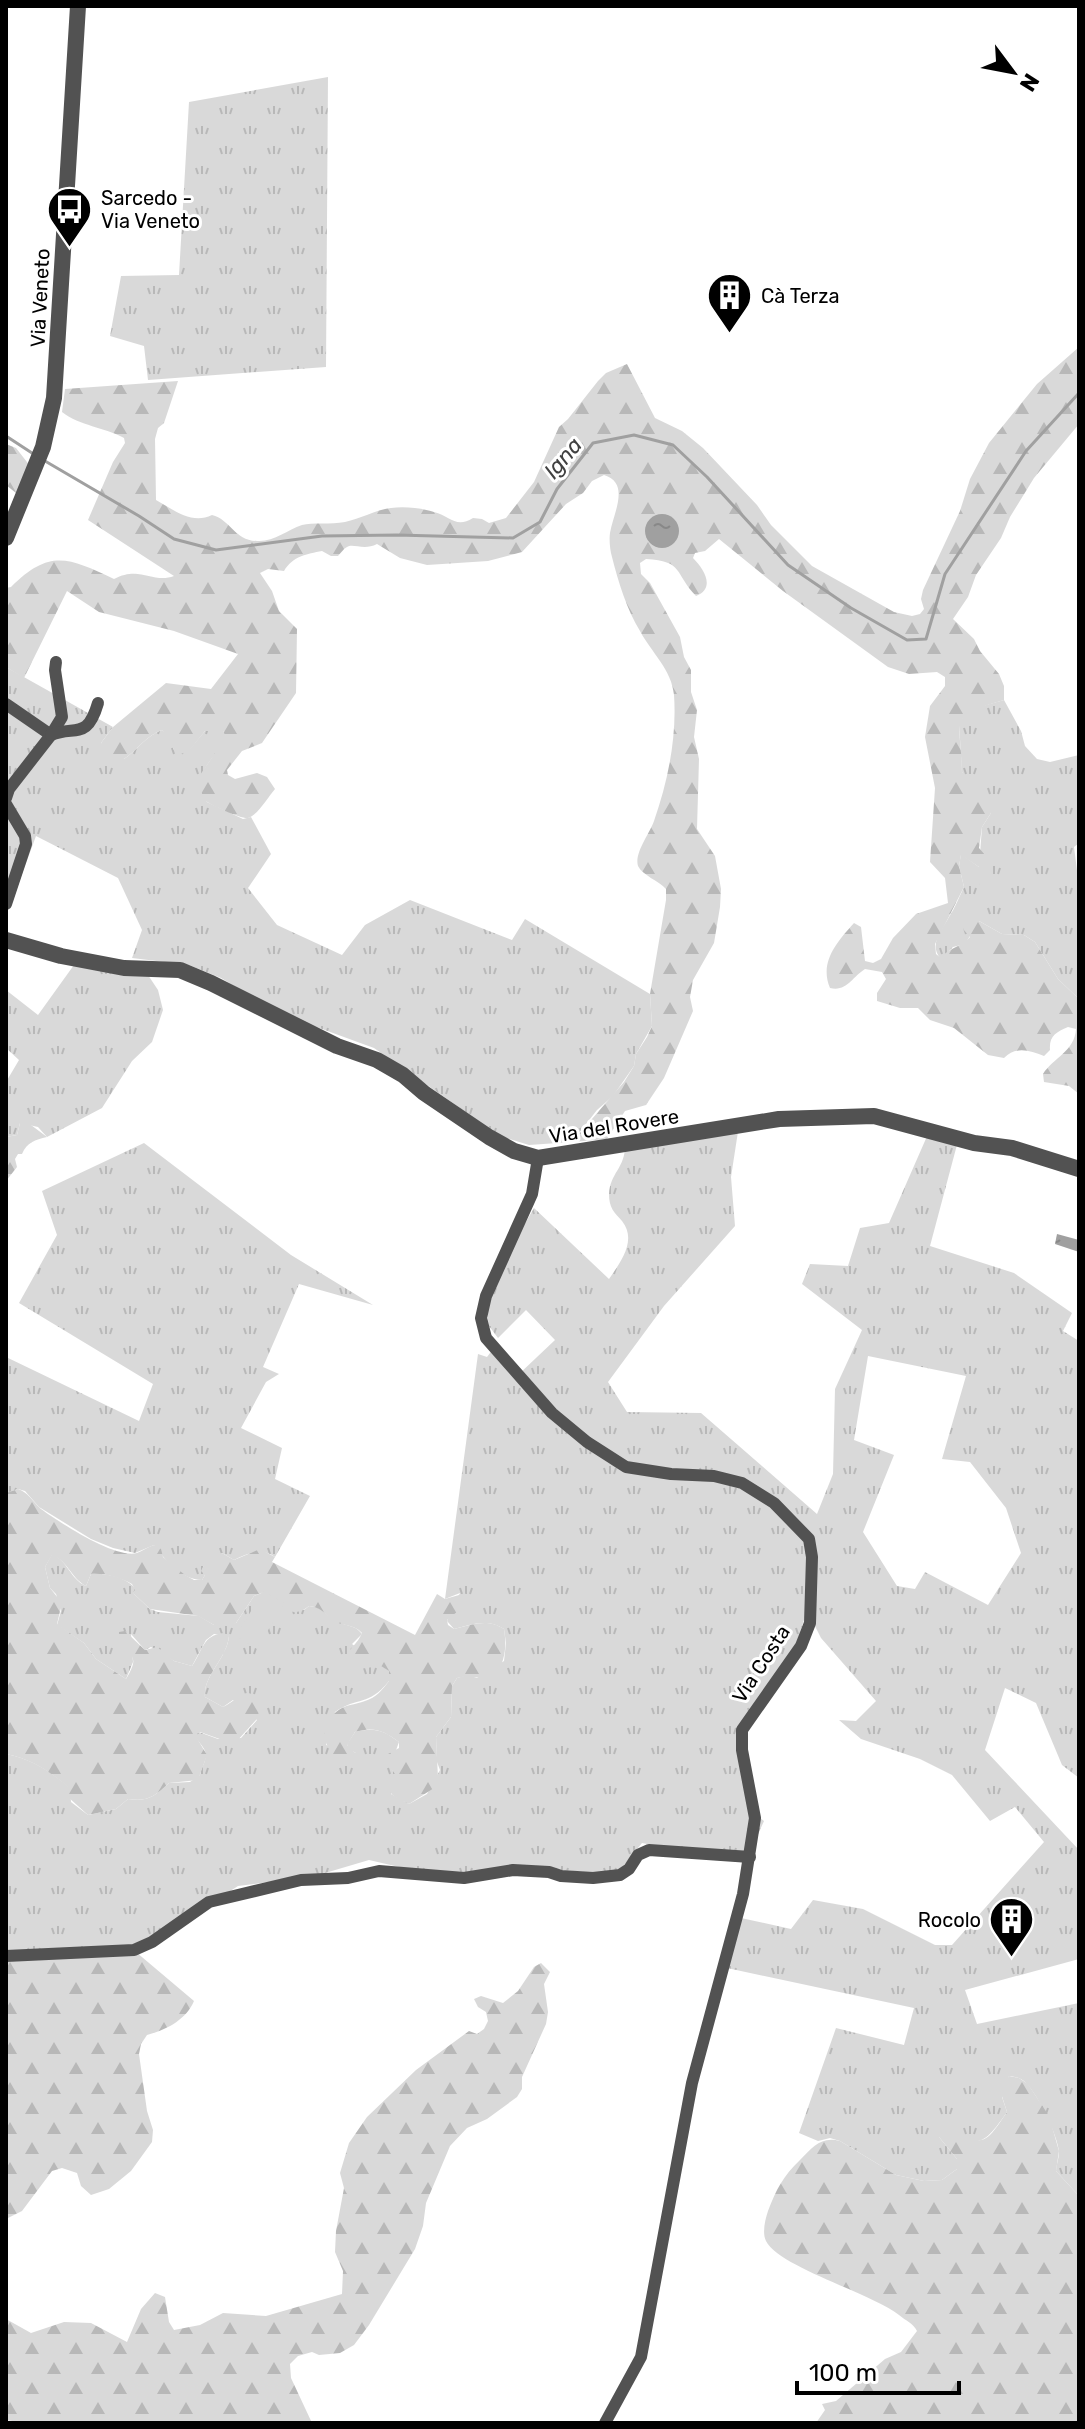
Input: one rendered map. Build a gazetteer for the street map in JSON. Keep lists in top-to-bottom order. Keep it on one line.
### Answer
{"streets":{"street":["Via Veneto","Via del Rovere","Via Costa"]},"crossings":[["Via del Rovere","Via Costa"]],"water":["Igna"],"places":{"bus stop":["Sarcedo - Via Veneto"],"building":["Cà Terza","Rocolo"]},"scale_bar":"100 m","north":"bottom right"}
